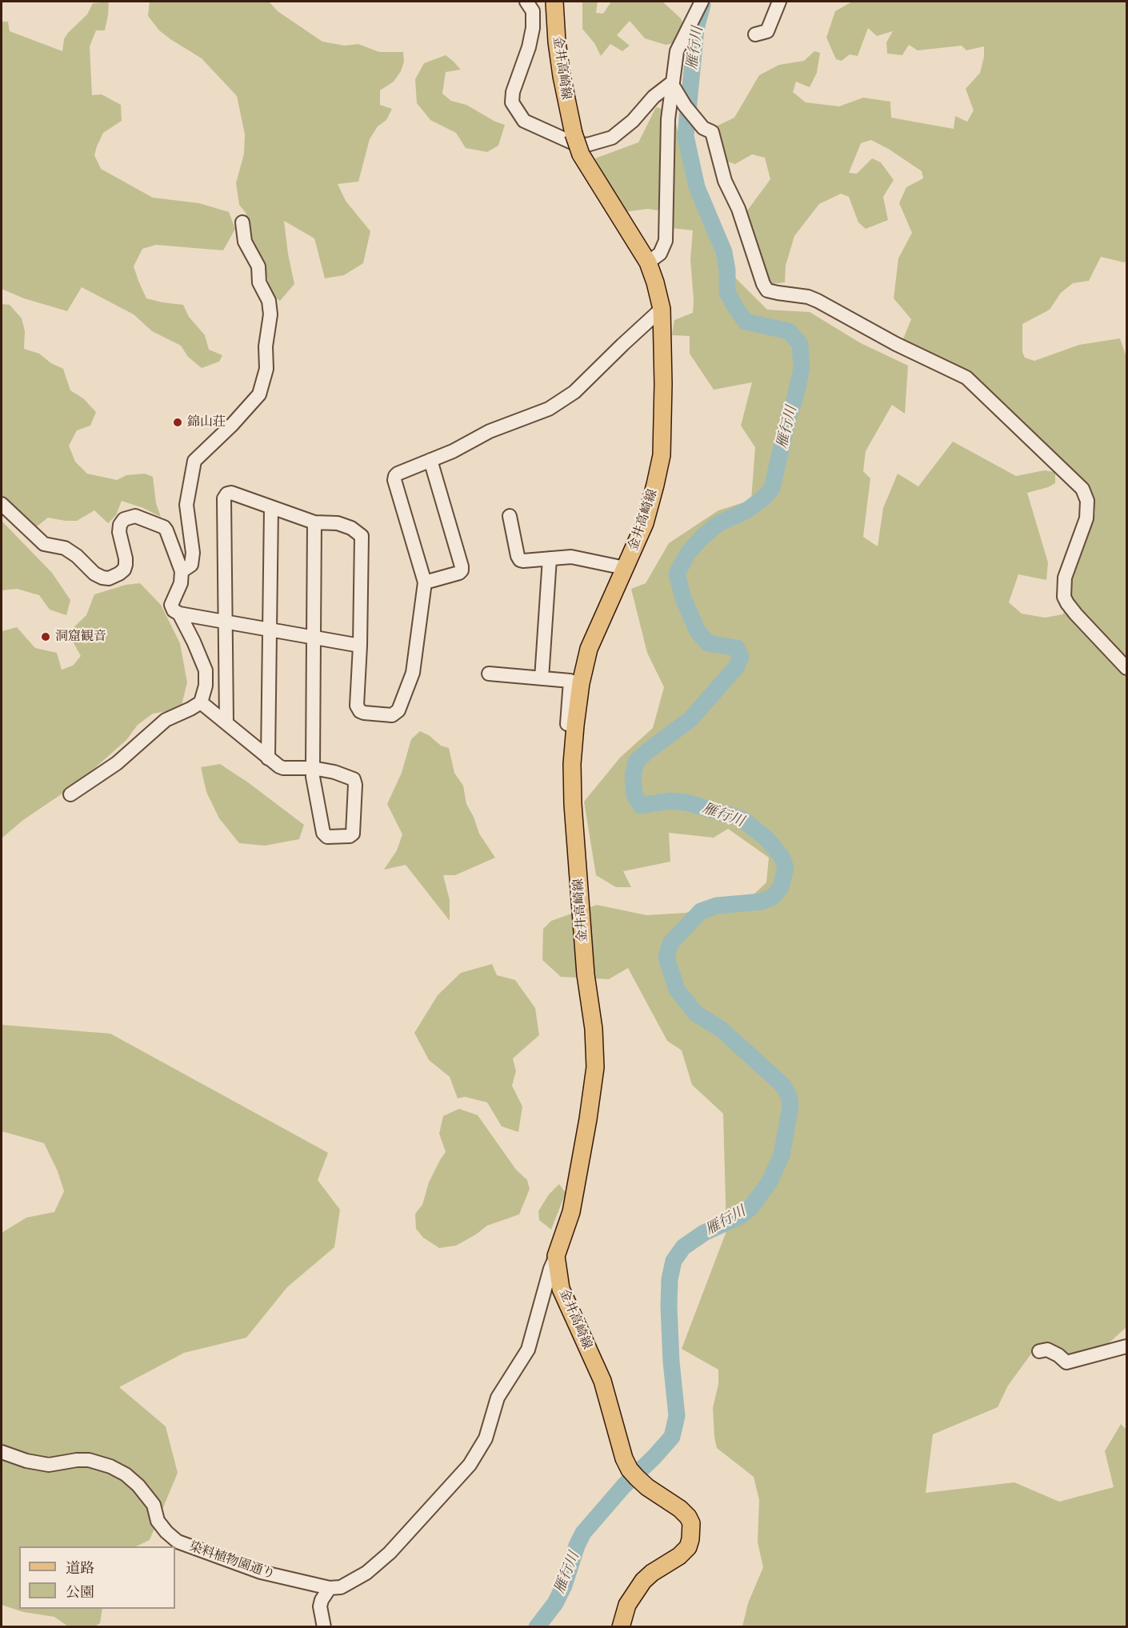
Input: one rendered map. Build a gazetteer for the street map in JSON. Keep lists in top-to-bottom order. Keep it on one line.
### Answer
{"streets":{"main road":["金井高崎線"],"street":["染料植物園通り"]},"water":["雁行川"],"places":["錦山荘","洞窟観音"],"legend":["道路","公園"]}
